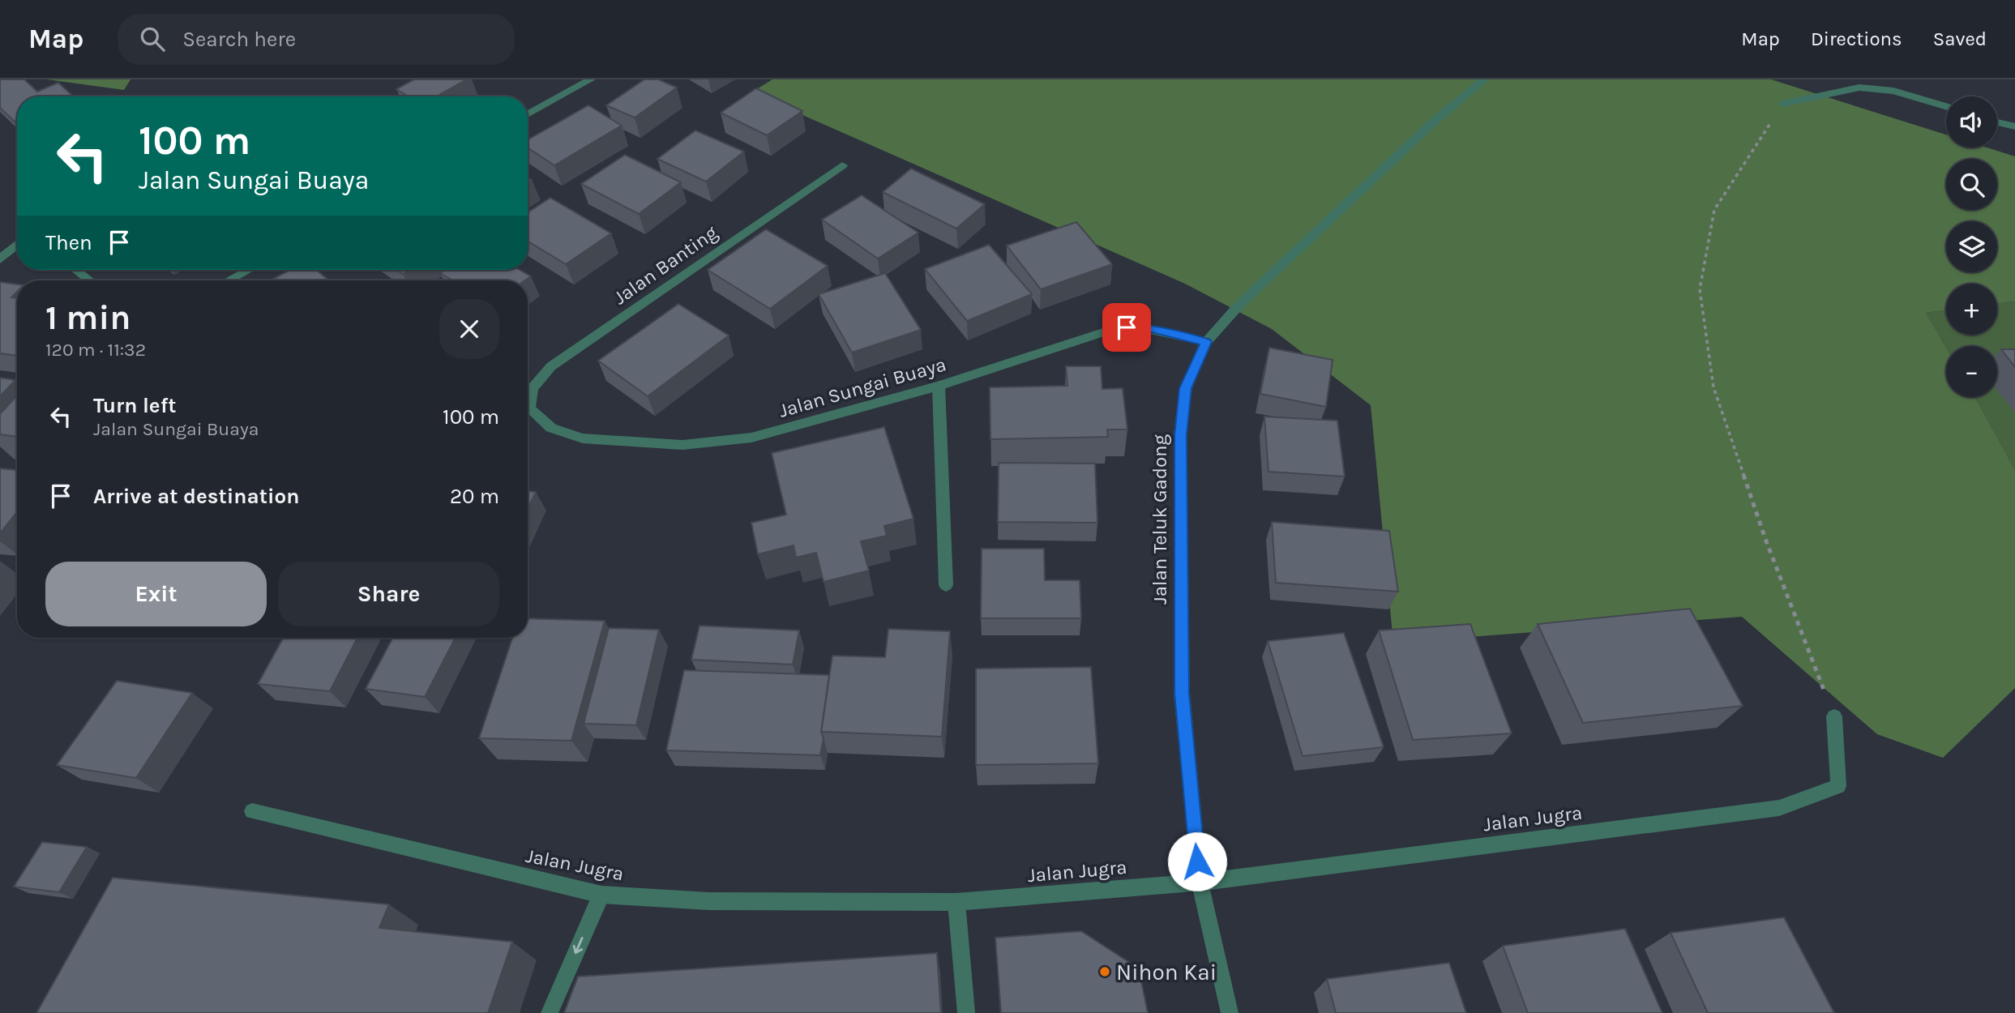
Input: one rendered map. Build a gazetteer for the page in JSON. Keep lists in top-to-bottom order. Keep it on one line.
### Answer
{"streets":{"street":["Jalan Banting","Jalan Sungai Buaya","Jalan Teluk Gadong","Jalan Jugra"]},"crossings":[["Jalan Sungai Buaya","Jalan Teluk Gadong"],["Jalan Teluk Gadong","Jalan Jugra"]],"places":["Nihon Kai"],"page":{"header":"Map","search":"Search here","nav":["Map","Directions","Saved"],"map_buttons":["+","−"],"turn":["100 m","Jalan Sungai Buaya"],"then":"Then","heading":["1 min","120 m · 11:32"],"list":[{"name":"Turn left","note":"Jalan Sungai Buaya","value":"100 m"},{"name":"Arrive at destination","value":"20 m"}],"buttons":["Exit","Share"]}}
